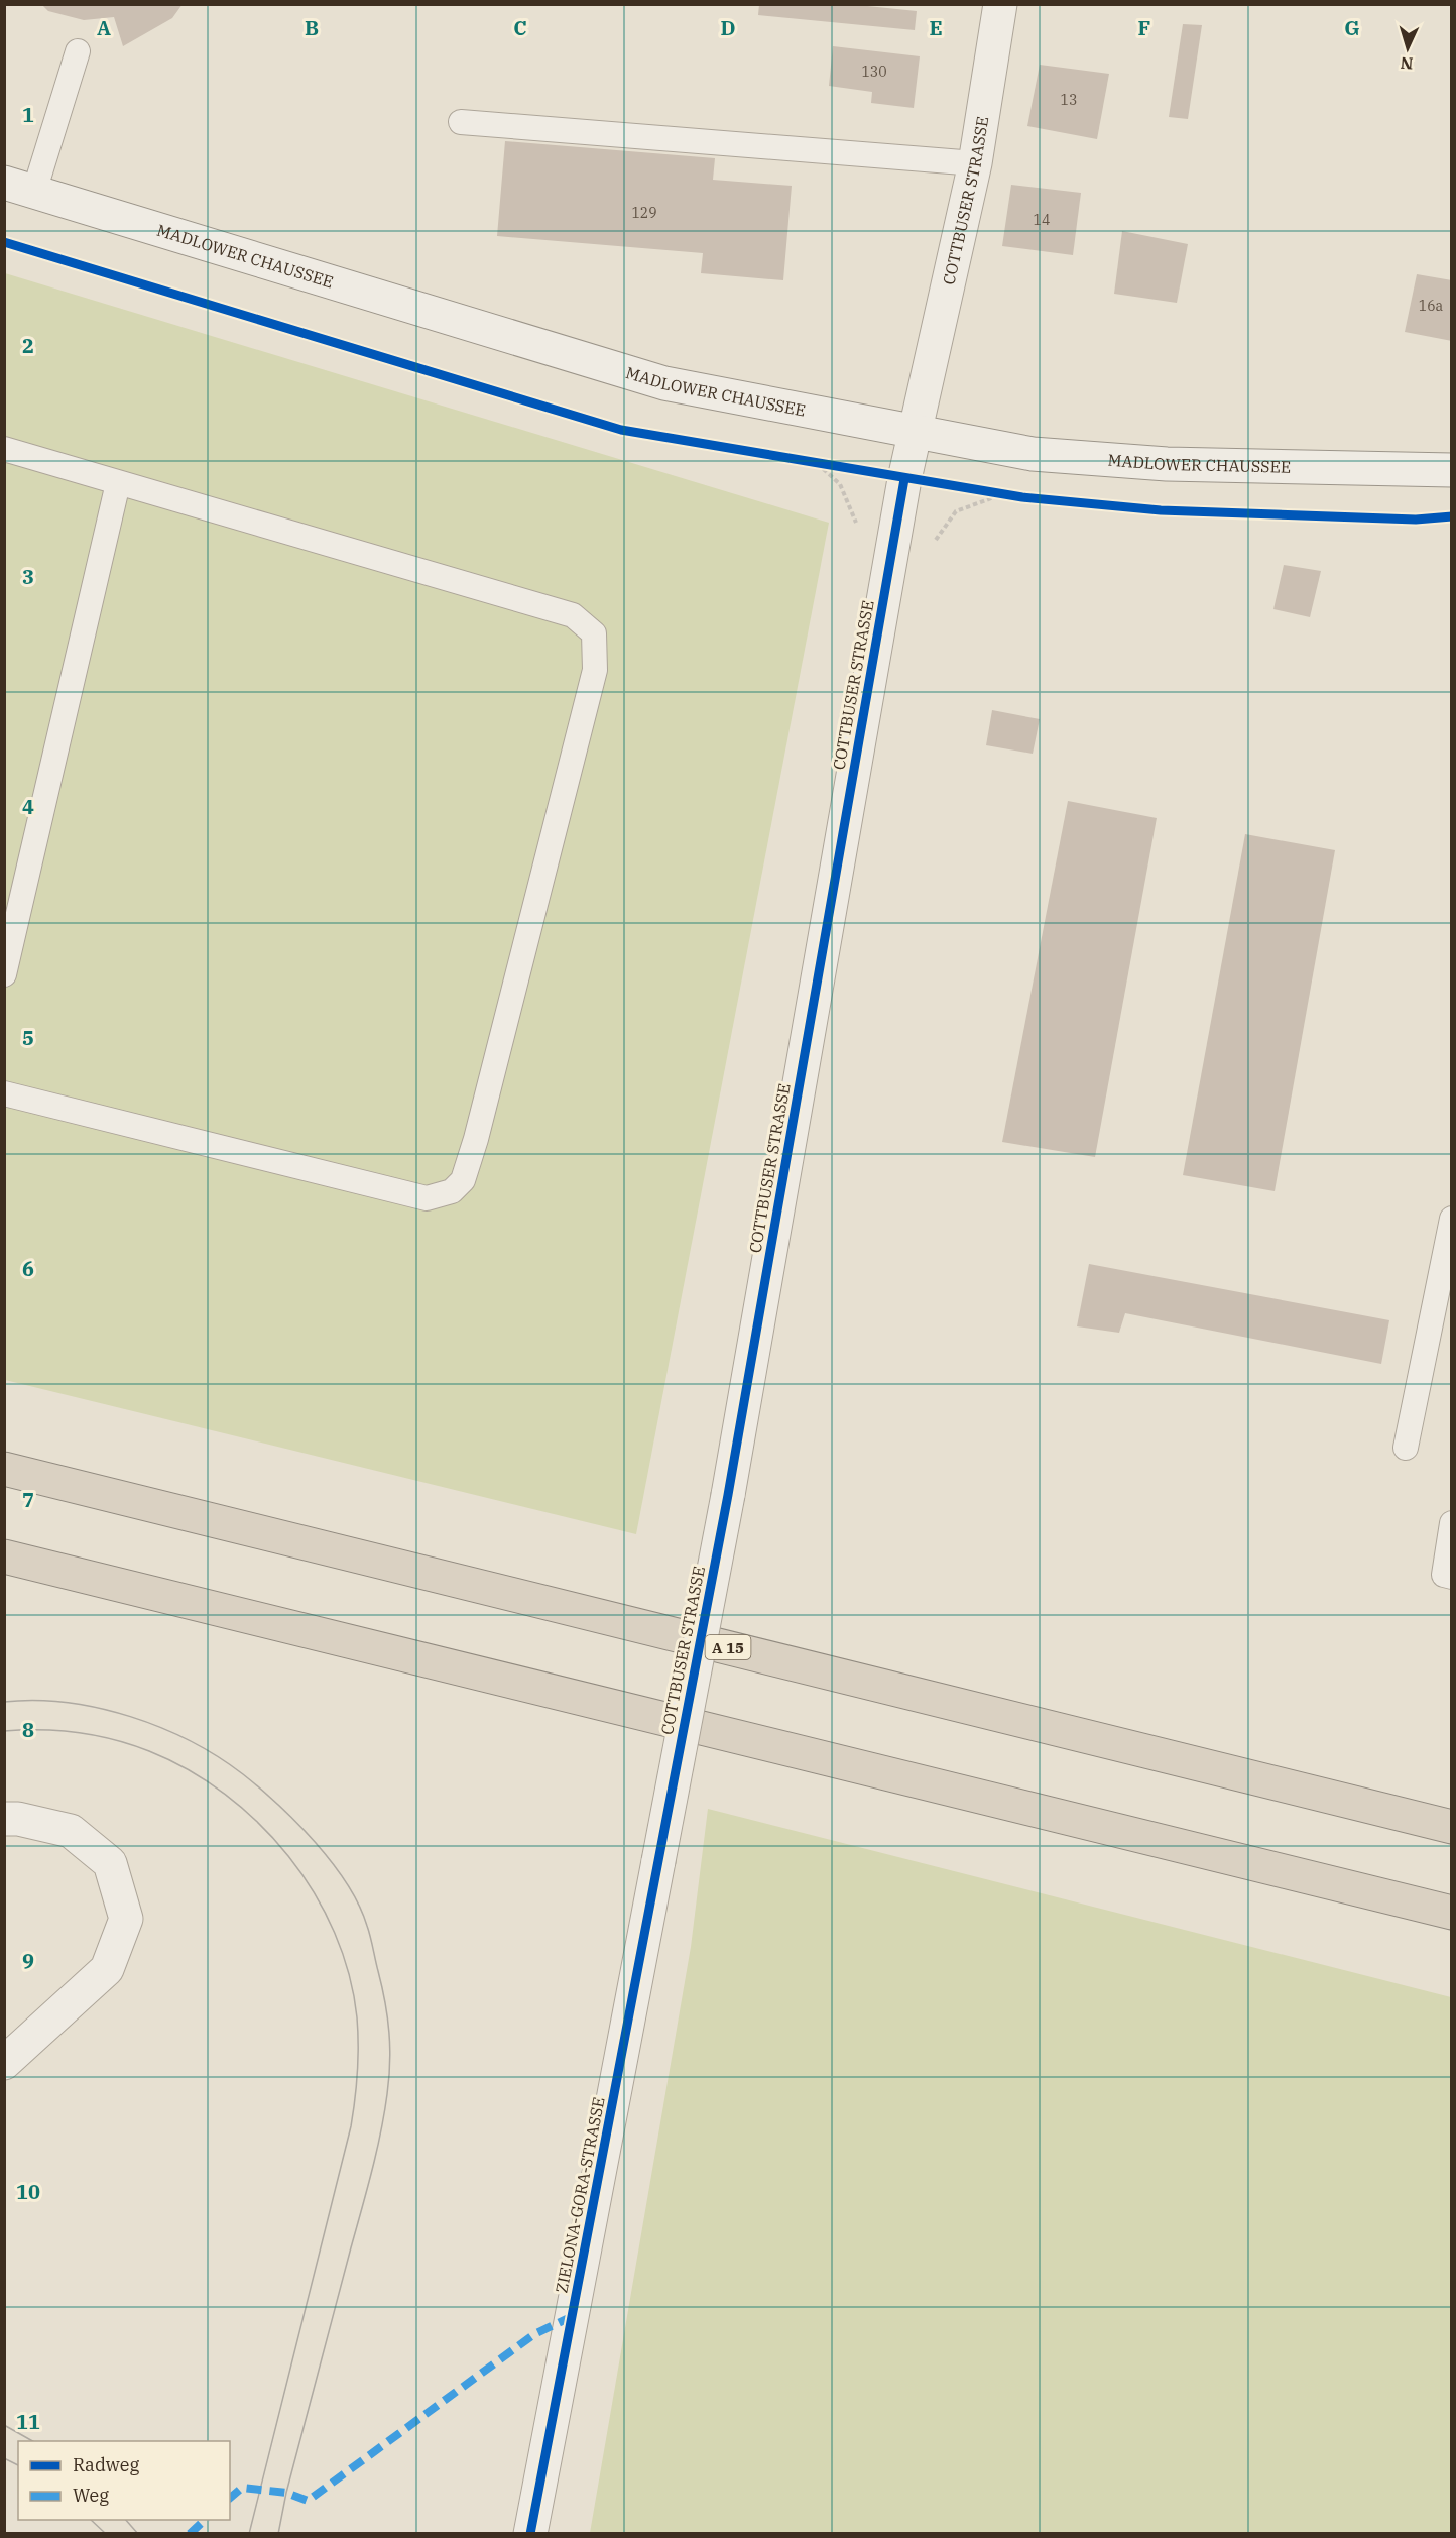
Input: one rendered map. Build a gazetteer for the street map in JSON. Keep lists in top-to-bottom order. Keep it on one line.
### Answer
{"streets":{"highway":["A 15"],"street":["COTTBUSER STRASSE","MADLOWER CHAUSSEE","ZIELONA-GORA-STRASSE"]},"crossings":[["COTTBUSER STRASSE","MADLOWER CHAUSSEE"],["COTTBUSER STRASSE","ZIELONA-GORA-STRASSE"]],"house_numbers":["130","13","129","14","16a"],"legend":["Radweg","Weg"],"north":"bottom","grid":{"columns":["A","B","C","D","E","F","G"],"rows":["1","2","3","4","5","6","7","8","9","10","11"]}}
